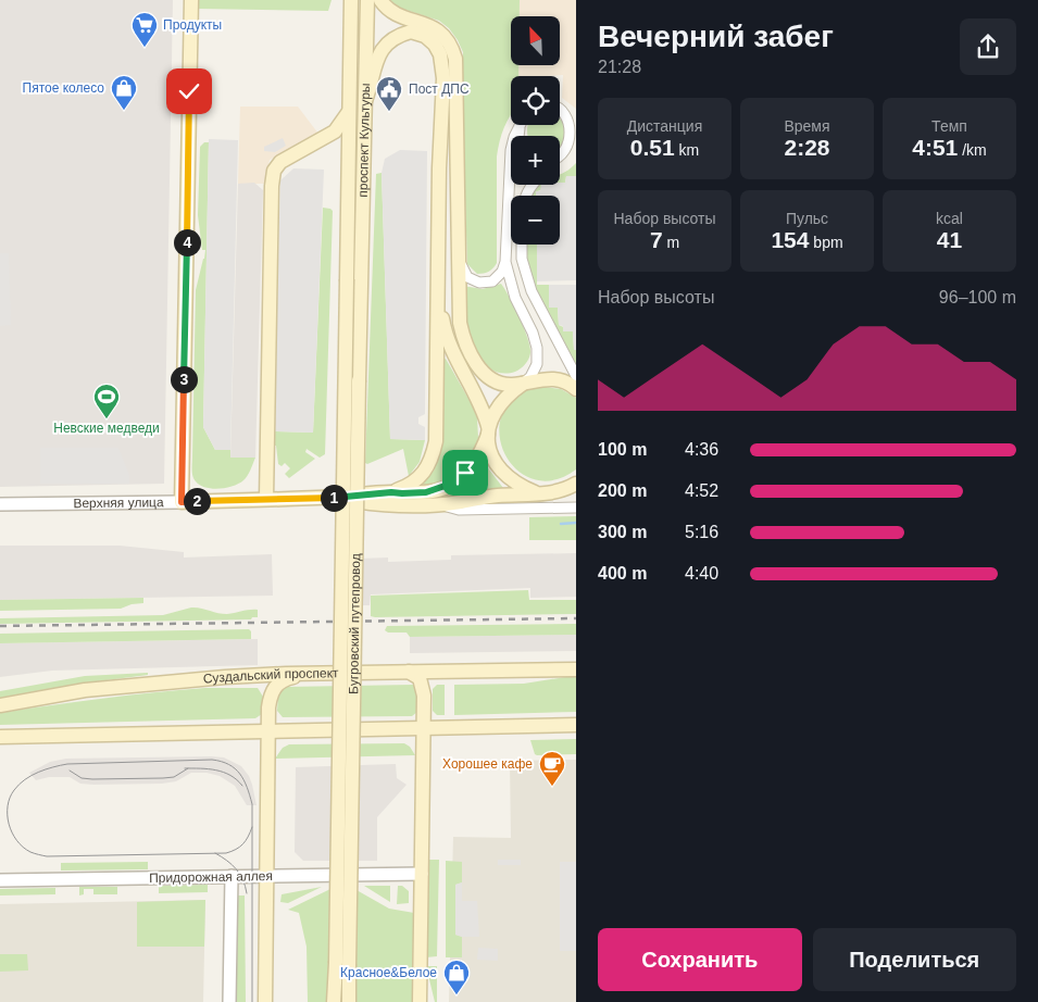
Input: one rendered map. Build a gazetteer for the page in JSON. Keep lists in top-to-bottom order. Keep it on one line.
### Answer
{"streets":{"main road":["проспект Культуры","Верхняя улица","Бугровский путепровод","Суздальский проспект"],"street":["Придорожная аллея"]},"crossings":[["проспект Культуры","Бугровский путепровод"]],"places":{"supermarket":["Продукты"],"shop":["Пятое колесо","Красное&Белое"],"public building":["Пост ДПС"],"sports":["Невские медведи"],"cafe":["Хорошее кафе"]},"north":"top left","page":{"heading":["Вечерний забег","21:28"],"map_buttons":["+","−"],"stats":[["Дистанция","0.51 km"],["Время","2:28"],["Темп","4:51 /km"],["Набор высоты","7 m"],["Пульс","154 bpm"],["kcal","41"]],"pins":["4","3","1","2"],"chart":["Набор высоты","96–100 m"],"list":[{"name":"100 m","note":"4:36"},{"name":"200 m","note":"4:52"},{"name":"300 m","note":"5:16"},{"name":"400 m","note":"4:40"}],"buttons":["Сохранить","Поделиться"]}}
